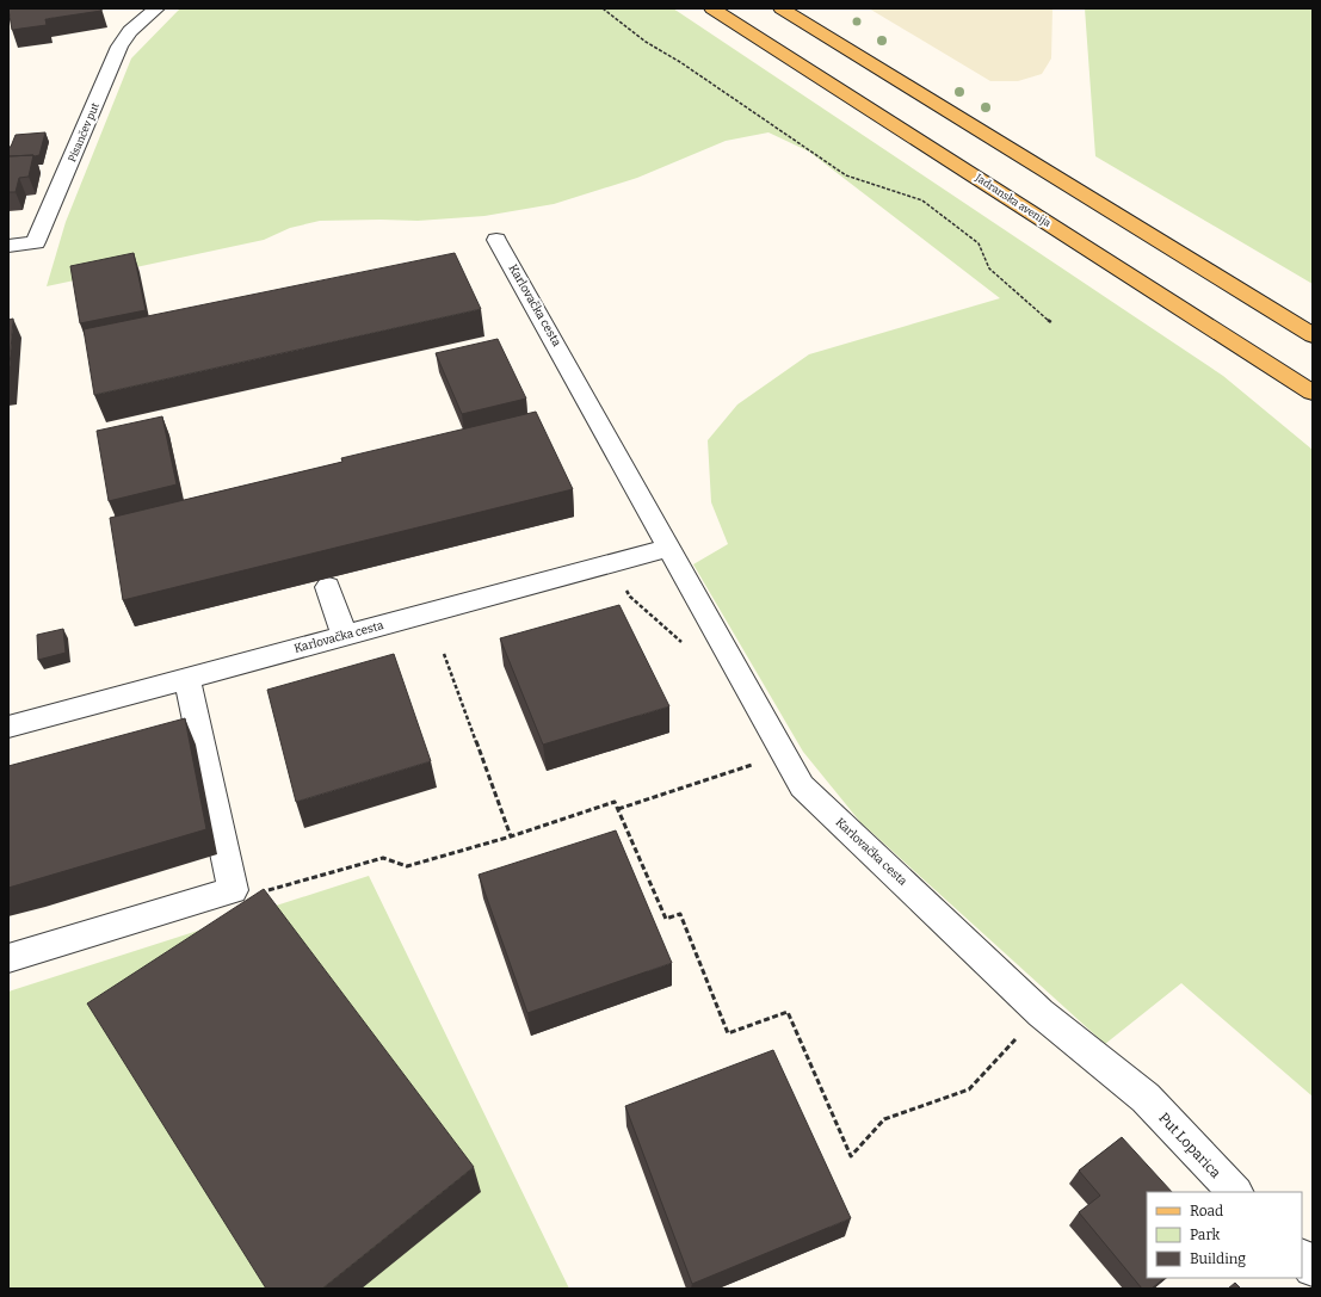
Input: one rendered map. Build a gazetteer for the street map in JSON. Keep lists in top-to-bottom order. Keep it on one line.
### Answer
{"streets":{"main road":["Jadranska avenija"],"street":["Pisančev put","Karlovačka cesta","Put Loparica"]},"crossings":[["Karlovačka cesta","Put Loparica"]],"legend":["Road","Park","Building"]}
